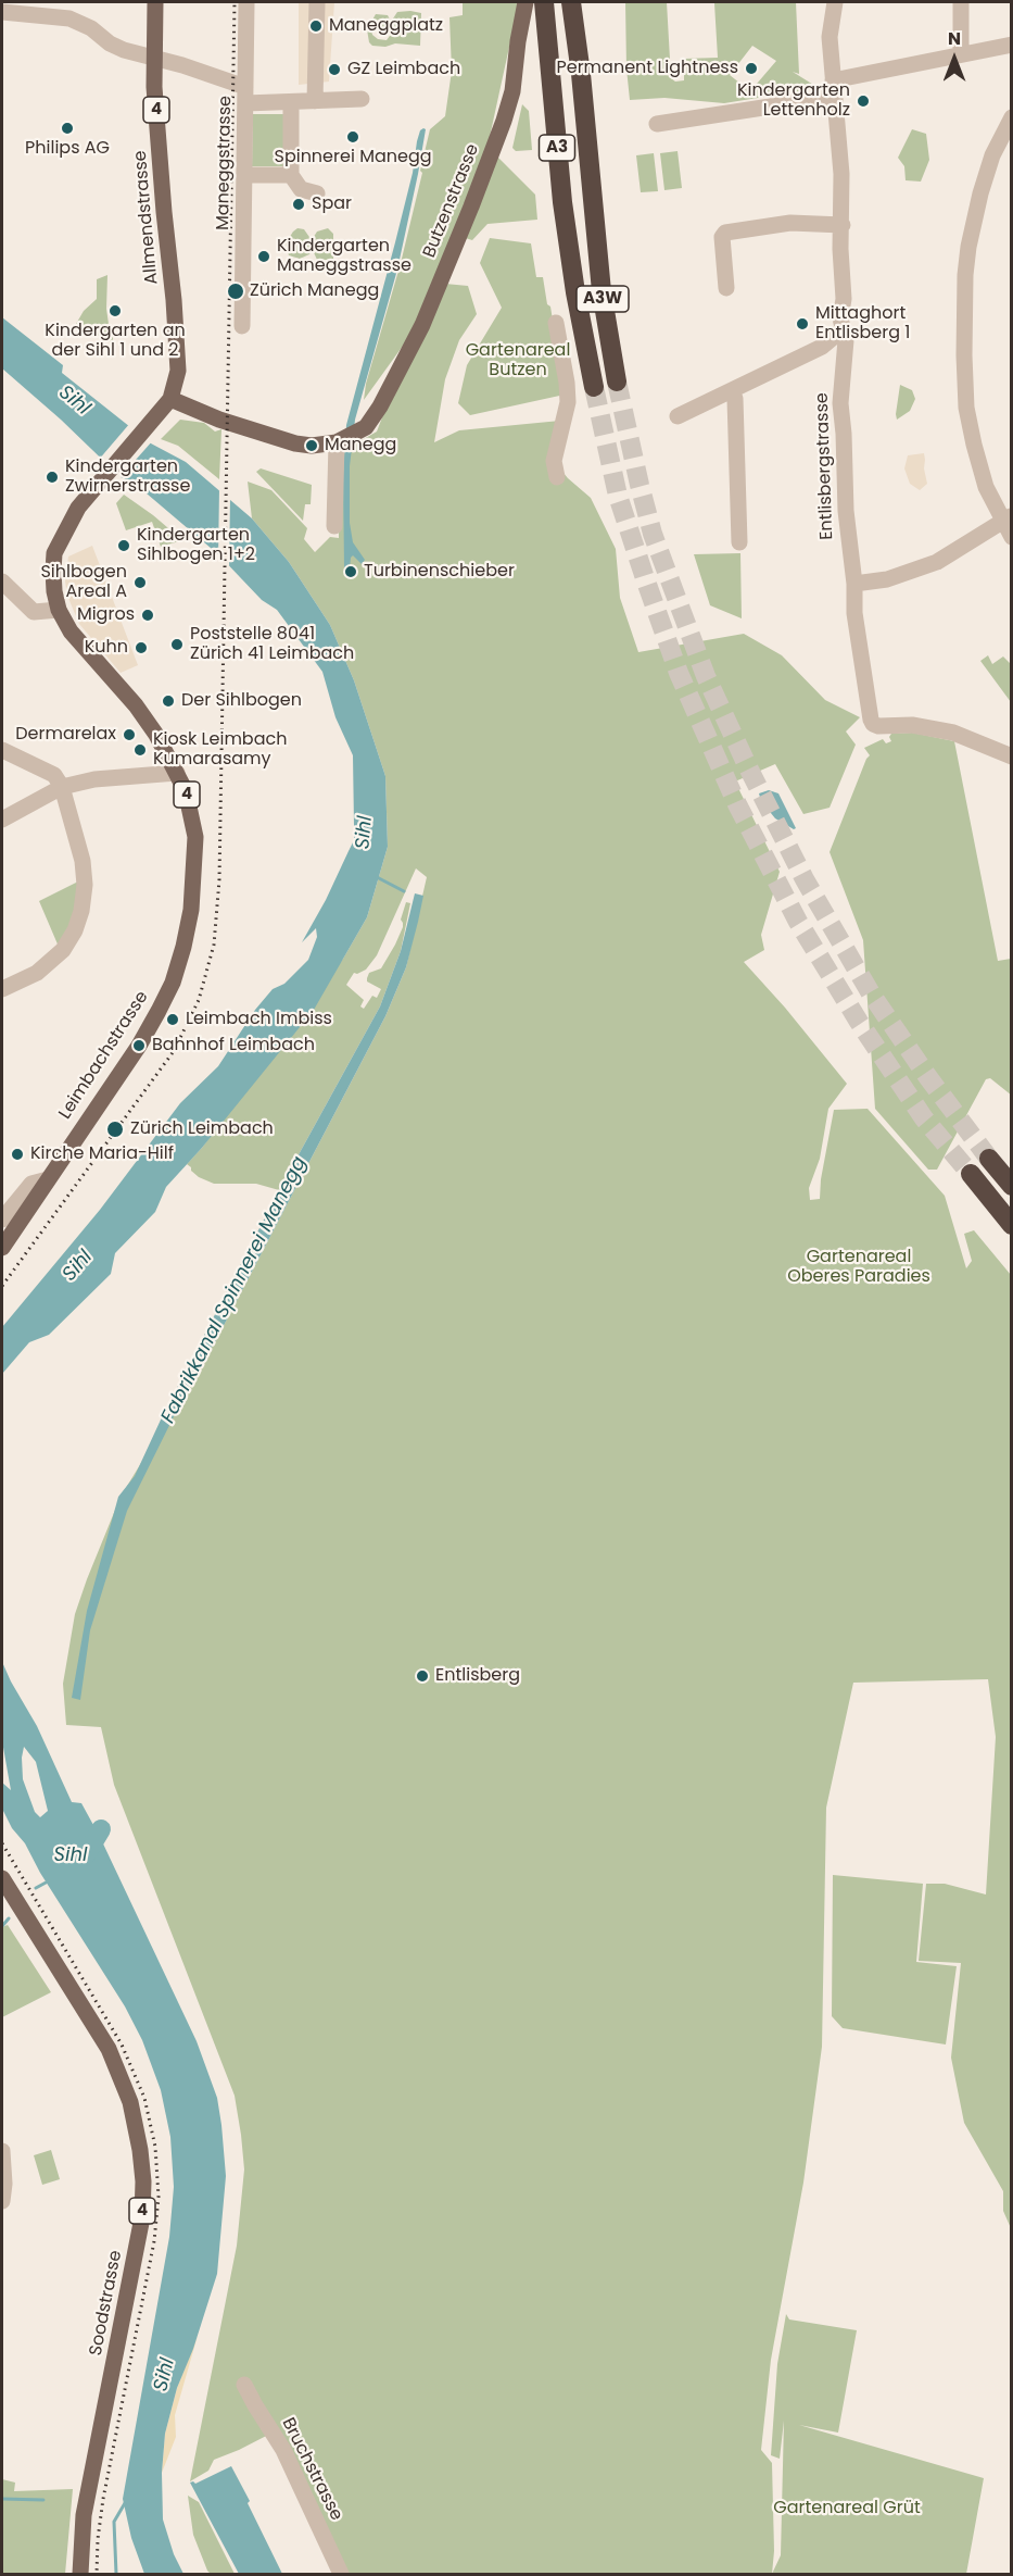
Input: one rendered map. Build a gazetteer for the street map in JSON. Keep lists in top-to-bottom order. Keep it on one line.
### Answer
{"streets":{"highway":["A3","A3W"],"main road":["4","Butzenstrasse","Allmendstrasse","Leimbachstrasse","Soodstrasse"],"street":["Maneggstrasse","Entlisbergstrasse","Bruchstrasse"]},"crossings":[["4","Leimbachstrasse"],["Allmendstrasse","Leimbachstrasse"]],"water":["Sihl","Fabrikkanal Spinnerei Manegg"],"parks":["Gartenareal Butzen","Gartenareal Oberes Paradies","Gartenareal Grüt"],"places":["Maneggplatz","Permanent Lightness","GZ Leimbach","Kindergarten Lettenholz","Philips AG","Spinnerei Manegg","Spar","Kindergarten Maneggstrasse","Zürich Manegg","Kindergarten an der Sihl 1 und 2","Mittaghort Entlisberg 1","Manegg","Kindergarten Zwirnerstrasse","Kindergarten Sihlbogen 1+2","Turbinenschieber","Sihlbogen Areal A","Migros","Poststelle 8041 Zürich 41 Leimbach","Kuhn","Der Sihlbogen","Dermarelax","Kiosk Leimbach Kumarasamy","Leimbach Imbiss","Bahnhof Leimbach","Zürich Leimbach","Kirche Maria-Hilf","Entlisberg"],"north":"top"}
